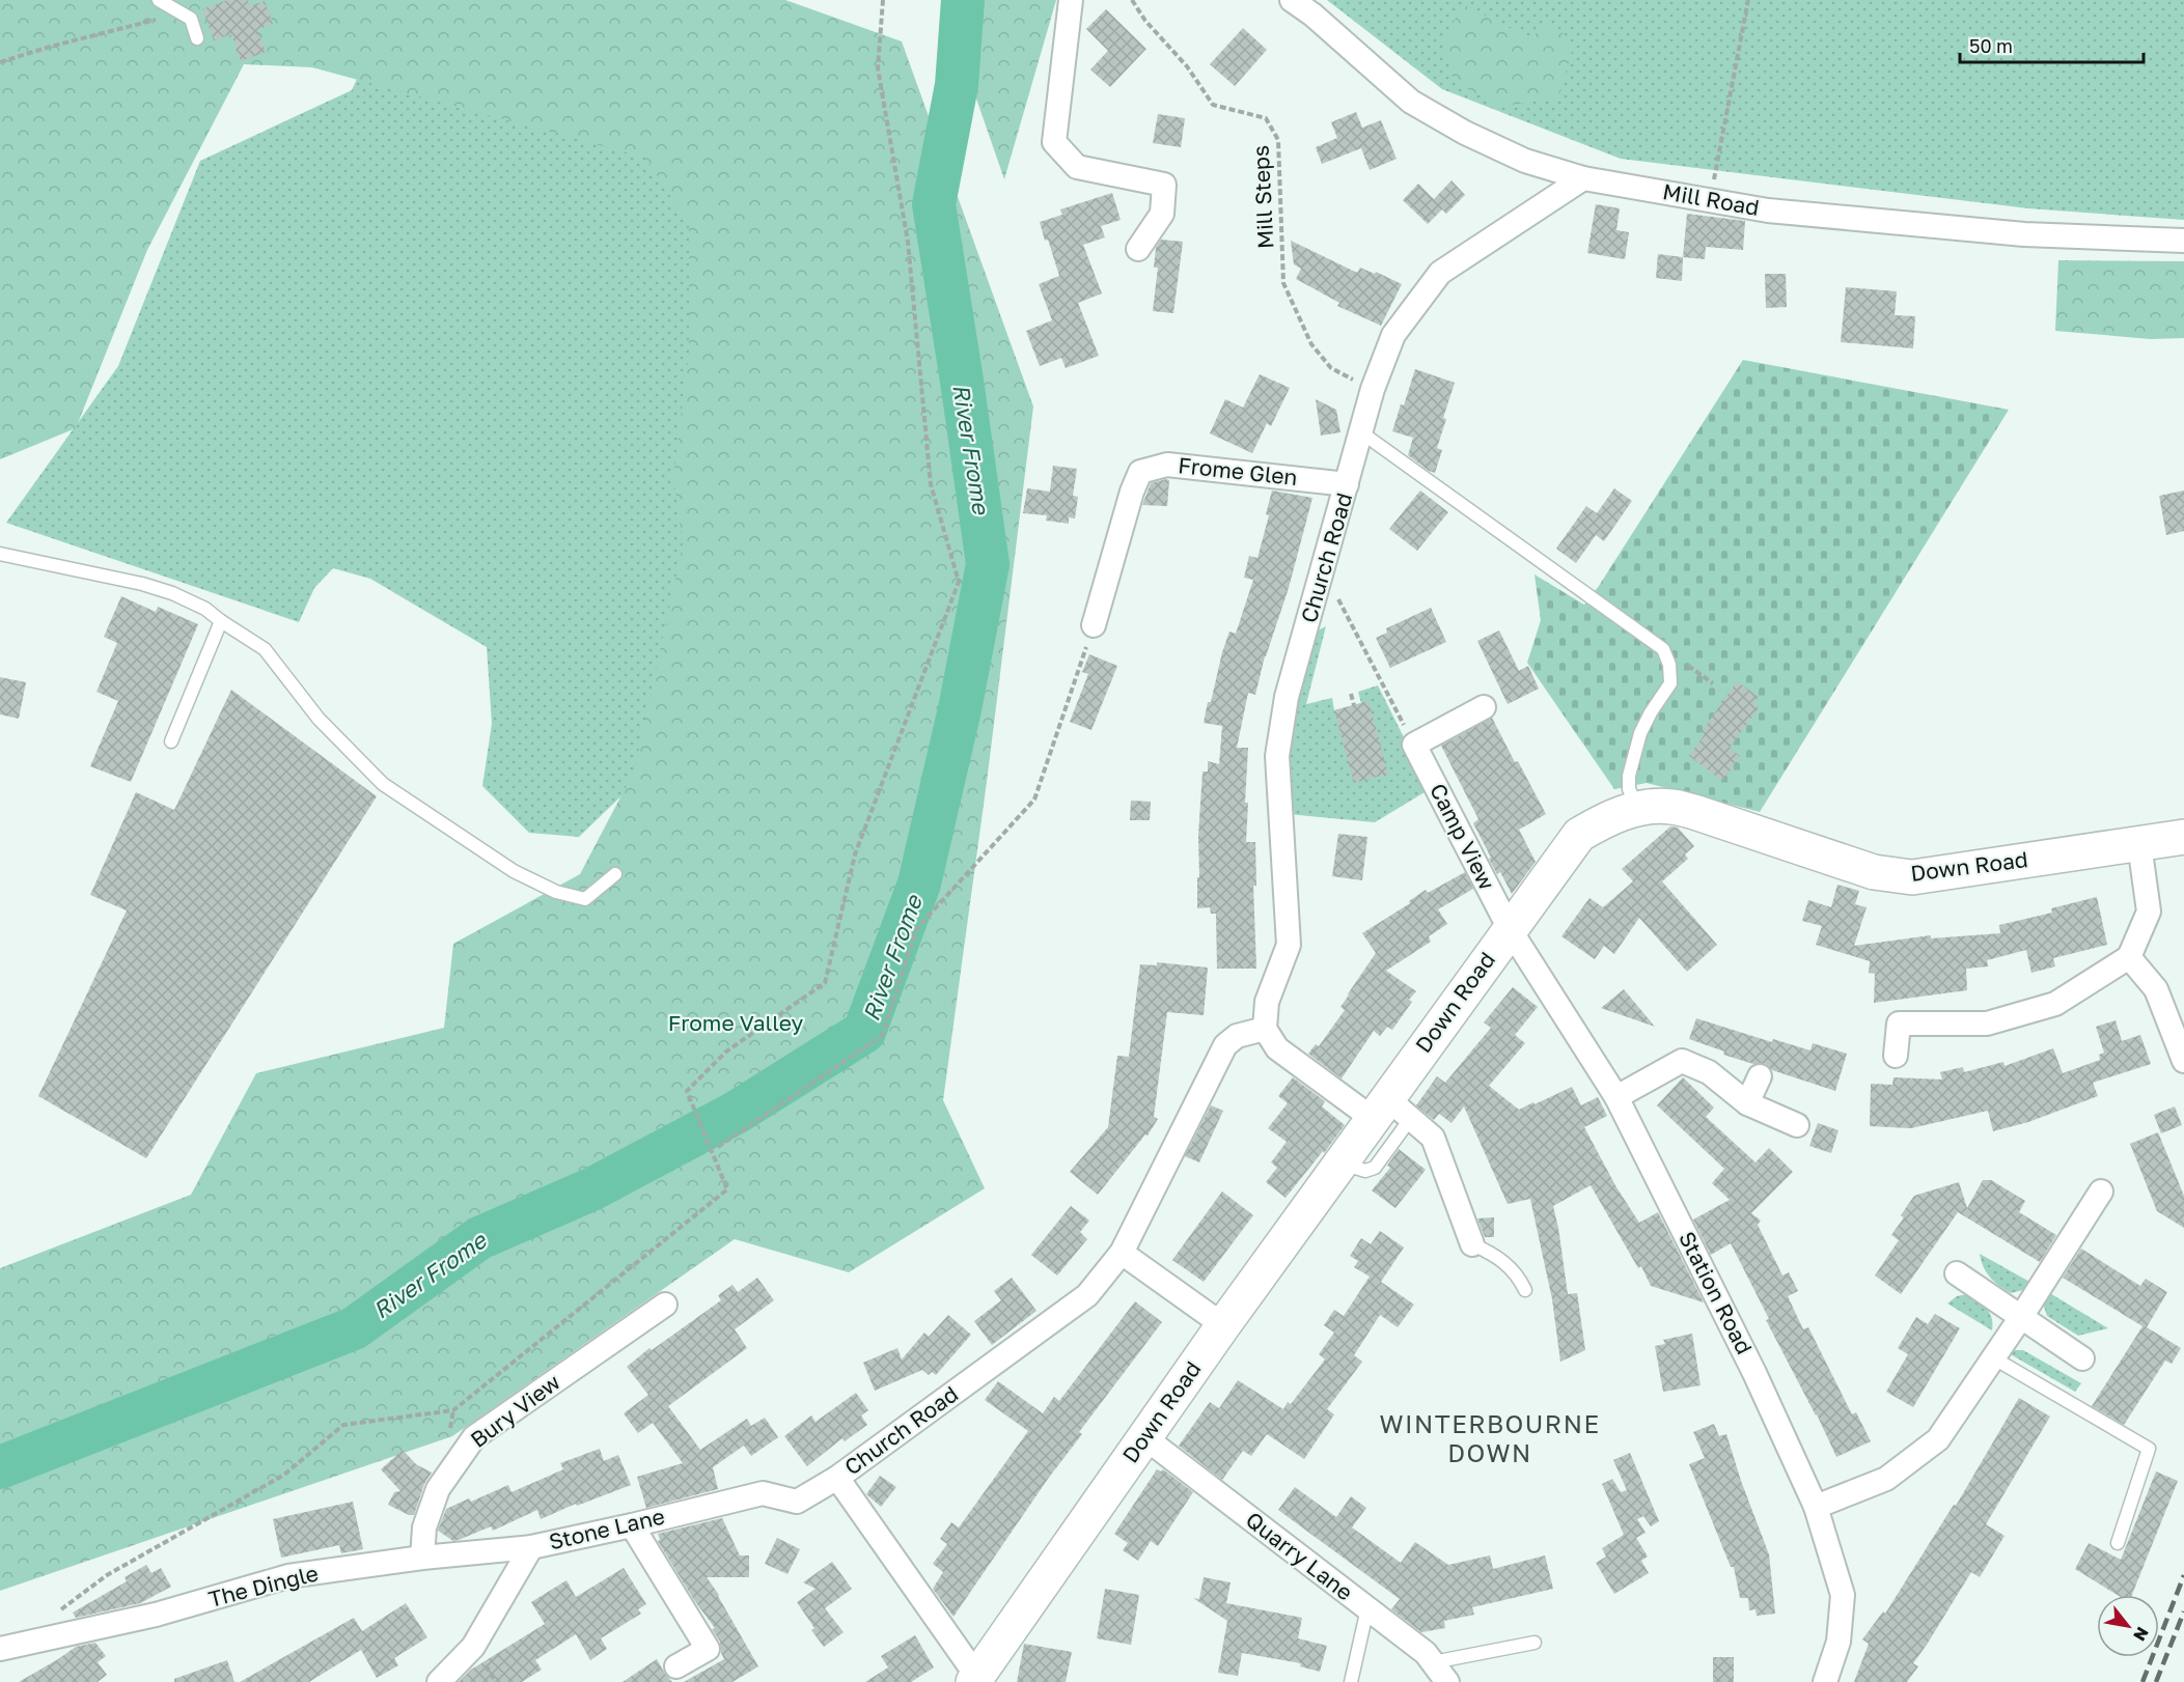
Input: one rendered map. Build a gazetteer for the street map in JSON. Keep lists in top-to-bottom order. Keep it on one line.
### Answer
{"streets":{"street":["Mill Road","Frome Glen","Church Road","Camp View","Down Road","Station Road","Bury View","Stone Lane","Quarry Lane","The Dingle"],"path":["Mill Steps"]},"crossings":[["Mill Steps","Church Road"],["Mill Road","Church Road"],["Frome Glen","Church Road"],["Church Road","Down Road"],["Church Road","Stone Lane"],["Camp View","Down Road"],["Camp View","Station Road"],["Down Road","Station Road"],["Down Road","Quarry Lane"],["Bury View","The Dingle"],["Stone Lane","The Dingle"]],"districts":["WINTERBOURNE DOWN"],"water":["River Frome"],"parks":["Frome Valley"],"scale_bar":"50 m","north":"bottom right"}
